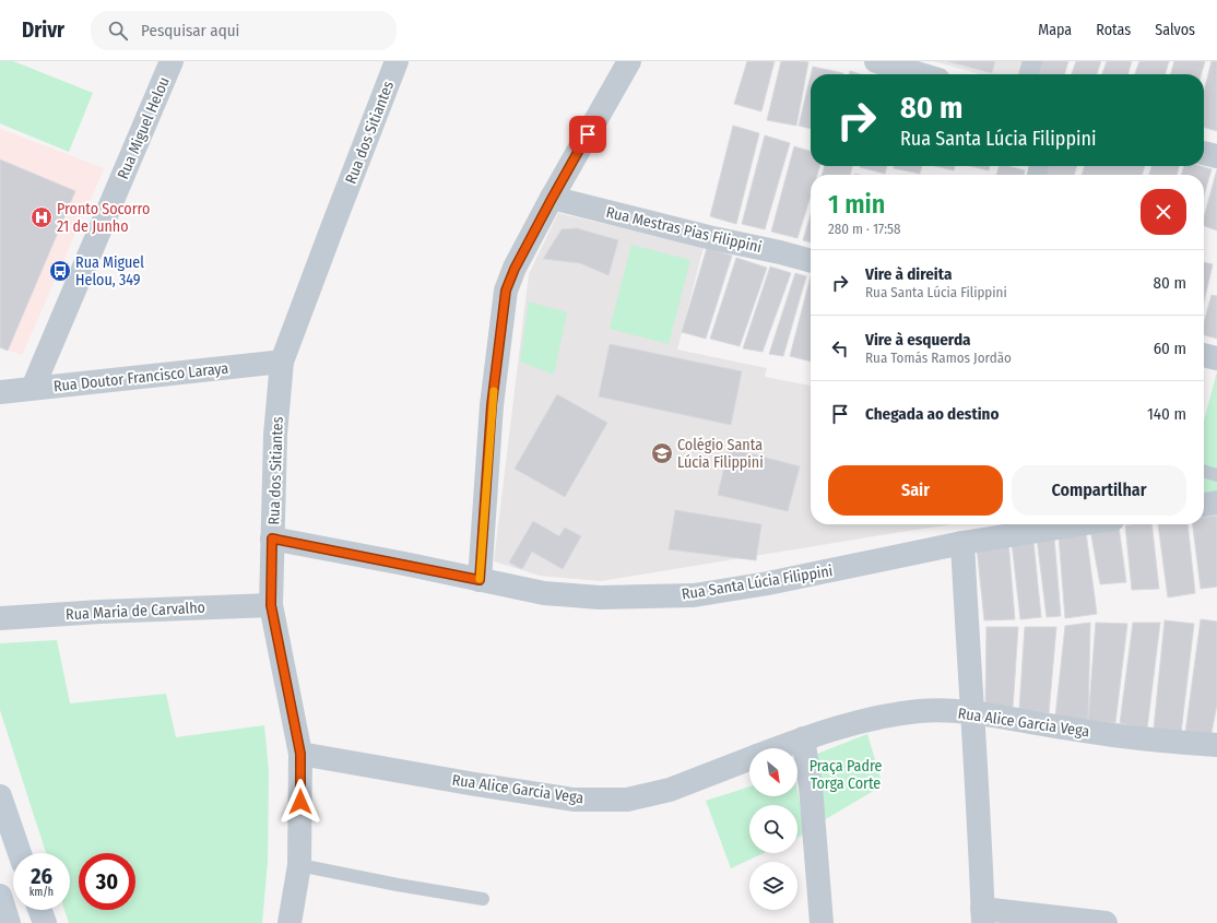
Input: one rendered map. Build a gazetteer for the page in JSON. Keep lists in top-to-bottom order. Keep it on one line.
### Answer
{"streets":{"street":["Rua Miguel Helou","Rua dos Sitiantes","Rua Mestras Pias Filippini","Rua Doutor Francisco Laraya","Rua Santa Lúcia Filippini","Rua Maria de Carvalho","Rua Alice Garcia Vega"]},"crossings":[["Rua Miguel Helou","Rua Doutor Francisco Laraya"],["Rua dos Sitiantes","Rua Doutor Francisco Laraya"],["Rua dos Sitiantes","Rua Santa Lúcia Filippini"],["Rua dos Sitiantes","Rua Maria de Carvalho"],["Rua dos Sitiantes","Rua Alice Garcia Vega"]],"parks":["Praça Padre Torga Corte"],"places":{"hospital":["Pronto Socorro 21 de Junho"],"bus stop":["Rua Miguel Helou, 349"],"school or university":["Colégio Santa Lúcia Filippini"]},"north":"bottom right","page":{"header":"Drivr","search":"Pesquisar aqui","nav":["Mapa","Rotas","Salvos"],"turn":["80 m","Rua Santa Lúcia Filippini"],"heading":["1 min","280 m · 17:58"],"list":[{"name":"Vire à direita","note":"Rua Santa Lúcia Filippini","value":"80 m"},{"name":"Vire à esquerda","note":"Rua Tomás Ramos Jordão","value":"60 m"},{"name":"Chegada ao destino","value":"140 m"}],"buttons":["Sair","Compartilhar"],"speed":"26 km/h","limit":"30"}}
